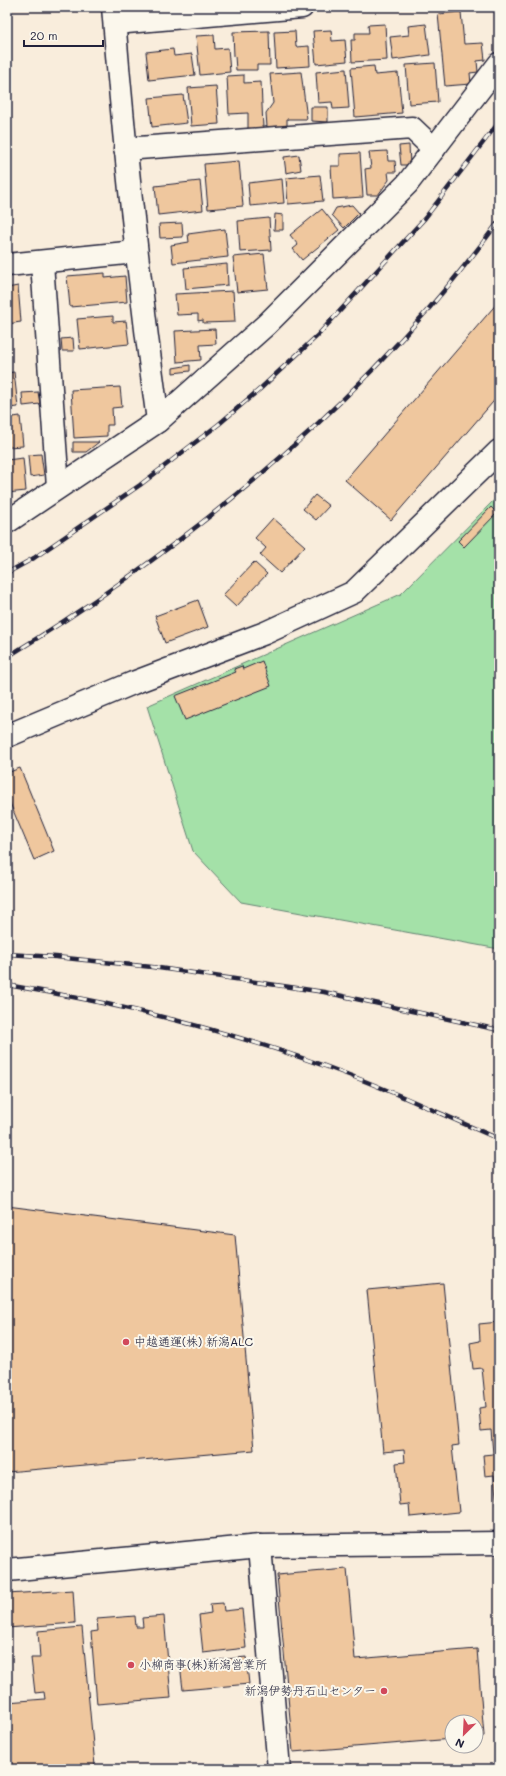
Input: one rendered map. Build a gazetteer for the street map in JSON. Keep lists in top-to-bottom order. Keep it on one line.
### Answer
{"places":["中越通運(株) 新潟ALC","小柳商事(株)新潟営業所","新潟伊勢丹石山センター"],"scale_bar":"20 m","north":"bottom left"}
